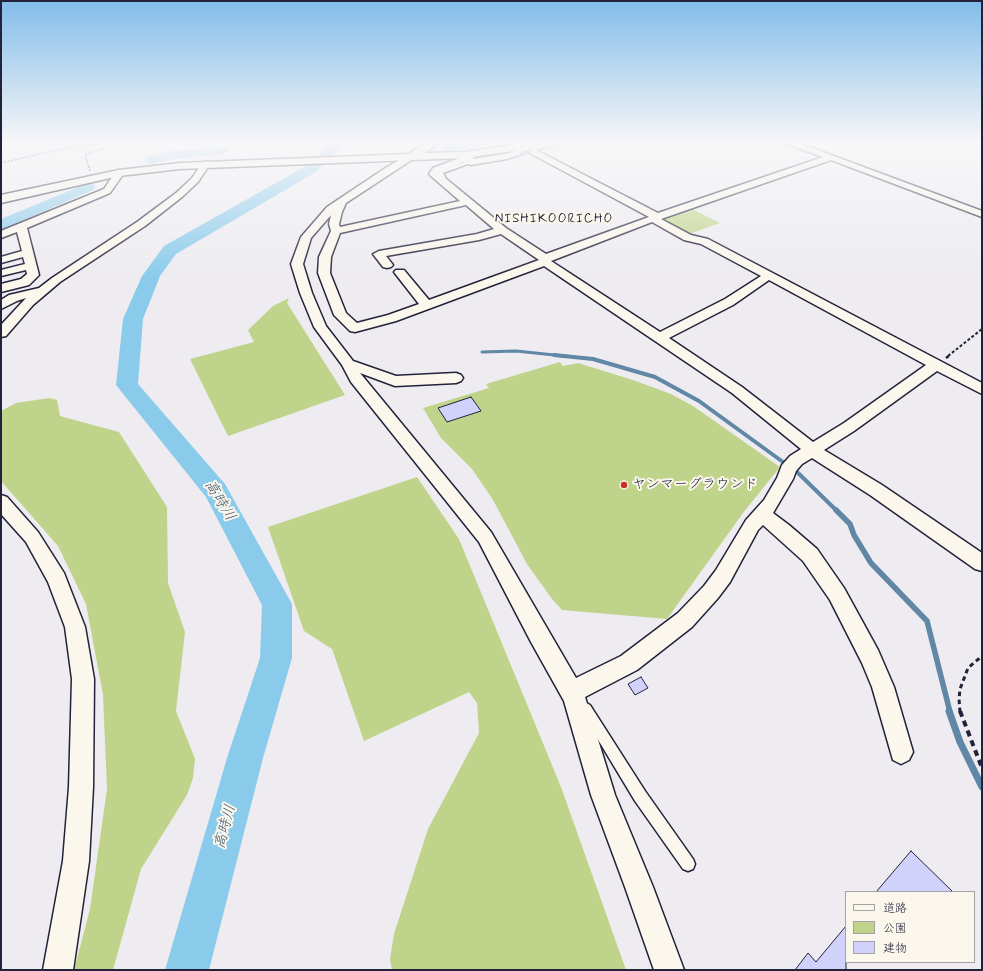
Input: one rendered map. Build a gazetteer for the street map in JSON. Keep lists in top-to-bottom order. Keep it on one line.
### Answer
{"districts":["NISHIKOORICHO"],"water":["高時川"],"places":["ヤンマーグラウンド"],"legend":["道路","公園","建物"]}
